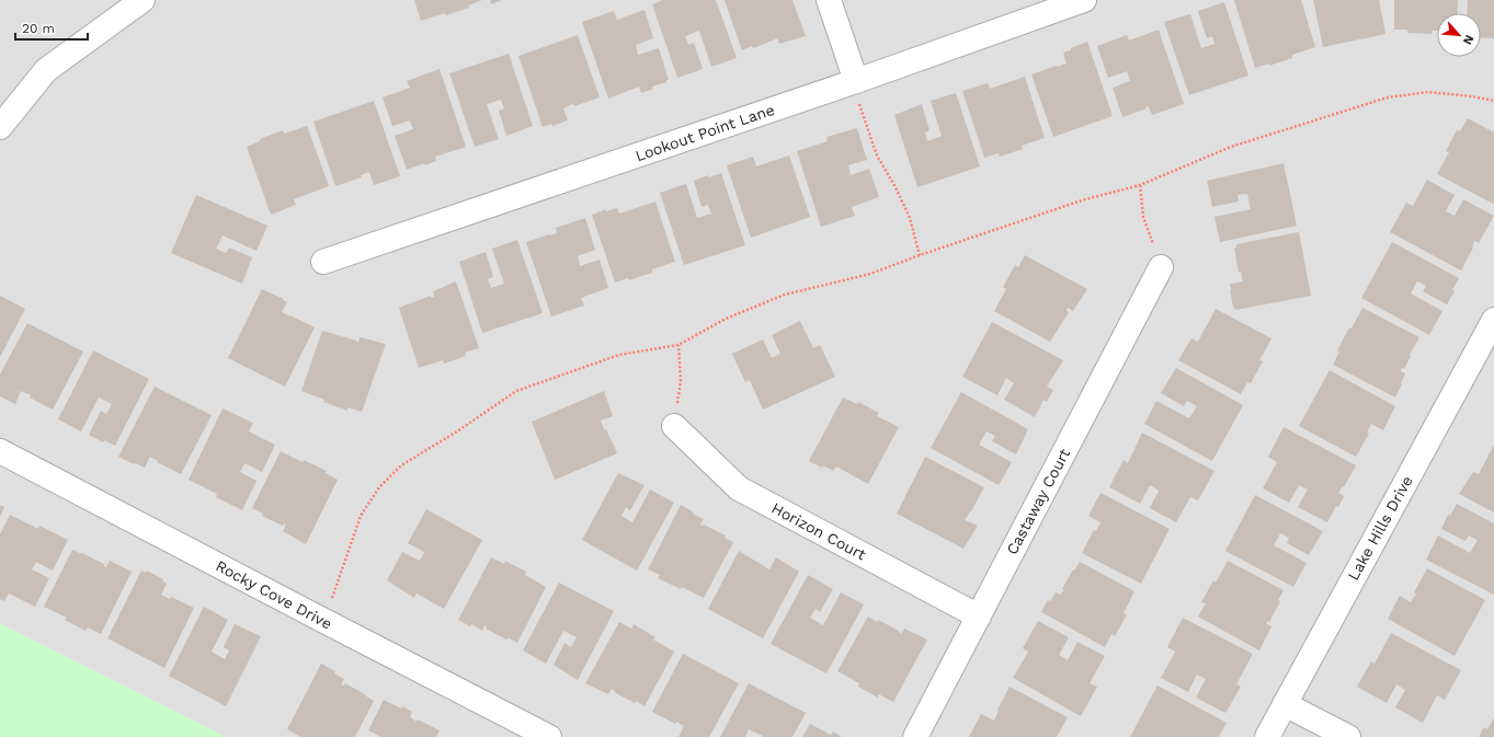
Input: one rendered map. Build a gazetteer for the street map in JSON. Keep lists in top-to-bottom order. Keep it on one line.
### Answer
{"streets":{"street":["Lookout Point Lane","Castaway Court","Lake Hills Drive","Horizon Court","Rocky Cove Drive"]},"crossings":[["Castaway Court","Horizon Court"]],"scale_bar":"20 m","north":"bottom right"}
